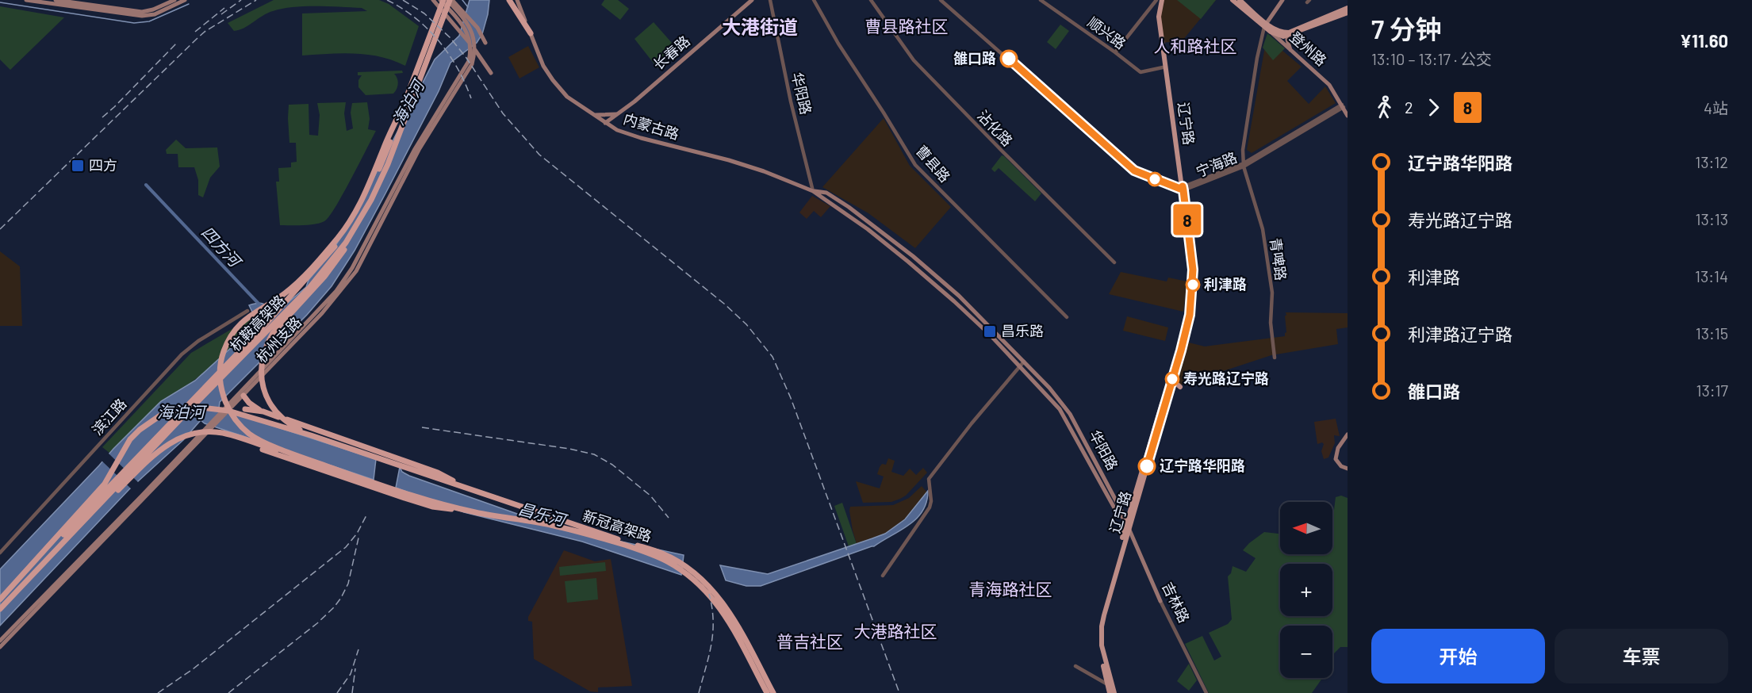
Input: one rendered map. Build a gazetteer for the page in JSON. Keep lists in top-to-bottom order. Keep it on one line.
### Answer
{"streets":{"highway":["杭鞍高架路","新冠高架路"],"main road":["登州路","长春路","华阳路","辽宁路","内蒙古路","杭州支路","吉林路"],"street":["顺兴路","沾化路","曹县路","宁海路","青啤路","滨江路"]},"crossings":[["顺兴路","辽宁路"],["登州路","宁海路"],["登州路","青啤路"],["长春路","内蒙古路"],["华阳路","辽宁路"],["华阳路","内蒙古路"],["华阳路","吉林路"],["辽宁路","宁海路"],["辽宁路","吉林路"],["宁海路","青啤路"],["杭鞍高架路","杭州支路"]],"districts":["曹县路社区","大港街道","人和路社区","青海路社区","大港路社区","普吉社区"],"water":["海泊河","四方河","昌乐河"],"places":{"other":["雒口路","利津路","寿光路辽宁路","辽宁路华阳路"],"transit":["四方","昌乐路"]},"lines":["bus line 8"],"north":"left","page":{"on_map":"8","heading":["7 分钟","13:10 – 13:17 · 公交","¥11.60"],"legs":["2","8","4站"],"list":[{"name":"辽宁路华阳路","value":"13:12"},{"name":"寿光路辽宁路","value":"13:13"},{"name":"利津路","value":"13:14"},{"name":"利津路辽宁路","value":"13:15"},{"name":"雒口路","value":"13:17"}],"map_buttons":["+","−"],"buttons":["开始","车票"]}}
